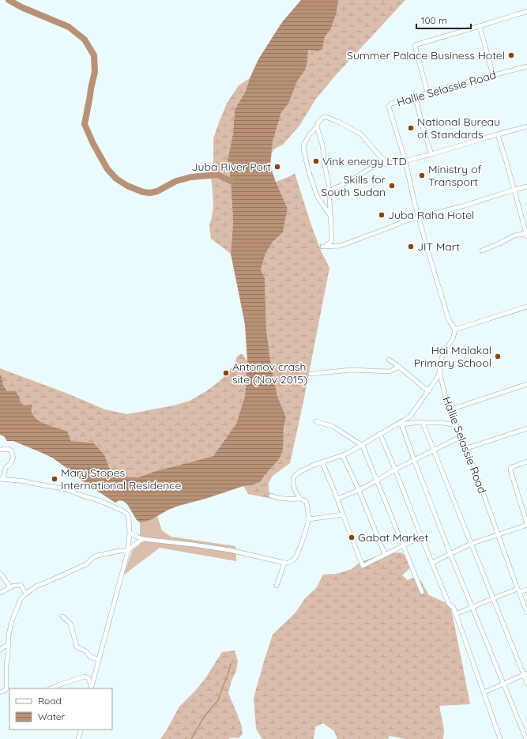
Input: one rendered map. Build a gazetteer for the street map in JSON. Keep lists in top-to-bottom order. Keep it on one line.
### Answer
{"streets":{"street":["Hallie Selassie Road"]},"places":["Summer Palace Business Hotel","National Bureau of Standards","Vink energy LTD","Juba River Port","Ministry of Transport","Skills for South Sudan","Juba Raha Hotel","JIT Mart","Hai Malakal Primary School","Antonov crash site (Nov 2015)","Mary Stopes International Residence","Gabat Market"],"legend":["Road","Water"],"scale_bar":"100 m"}
